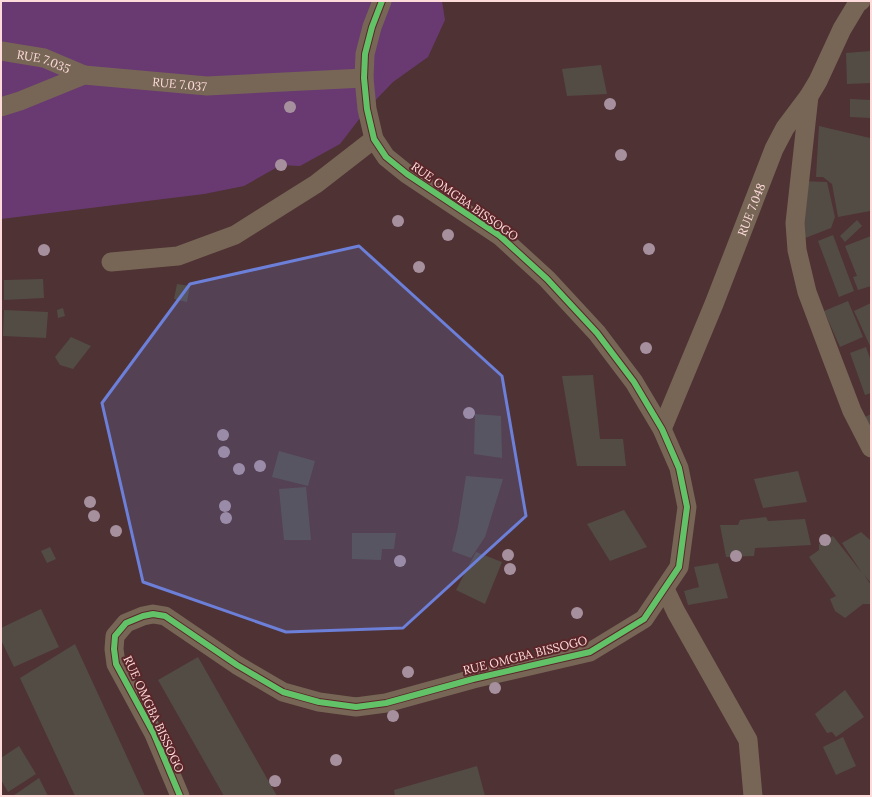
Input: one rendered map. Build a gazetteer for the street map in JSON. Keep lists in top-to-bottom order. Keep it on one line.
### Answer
{"streets":{"street":["RUE 7.035","RUE 7.037","RUE OMGBA BISSOGO","RUE 7.048"]},"crossings":[["RUE 7.035","RUE 7.037"],["RUE 7.037","RUE OMGBA BISSOGO"],["RUE OMGBA BISSOGO","RUE 7.048"]]}
